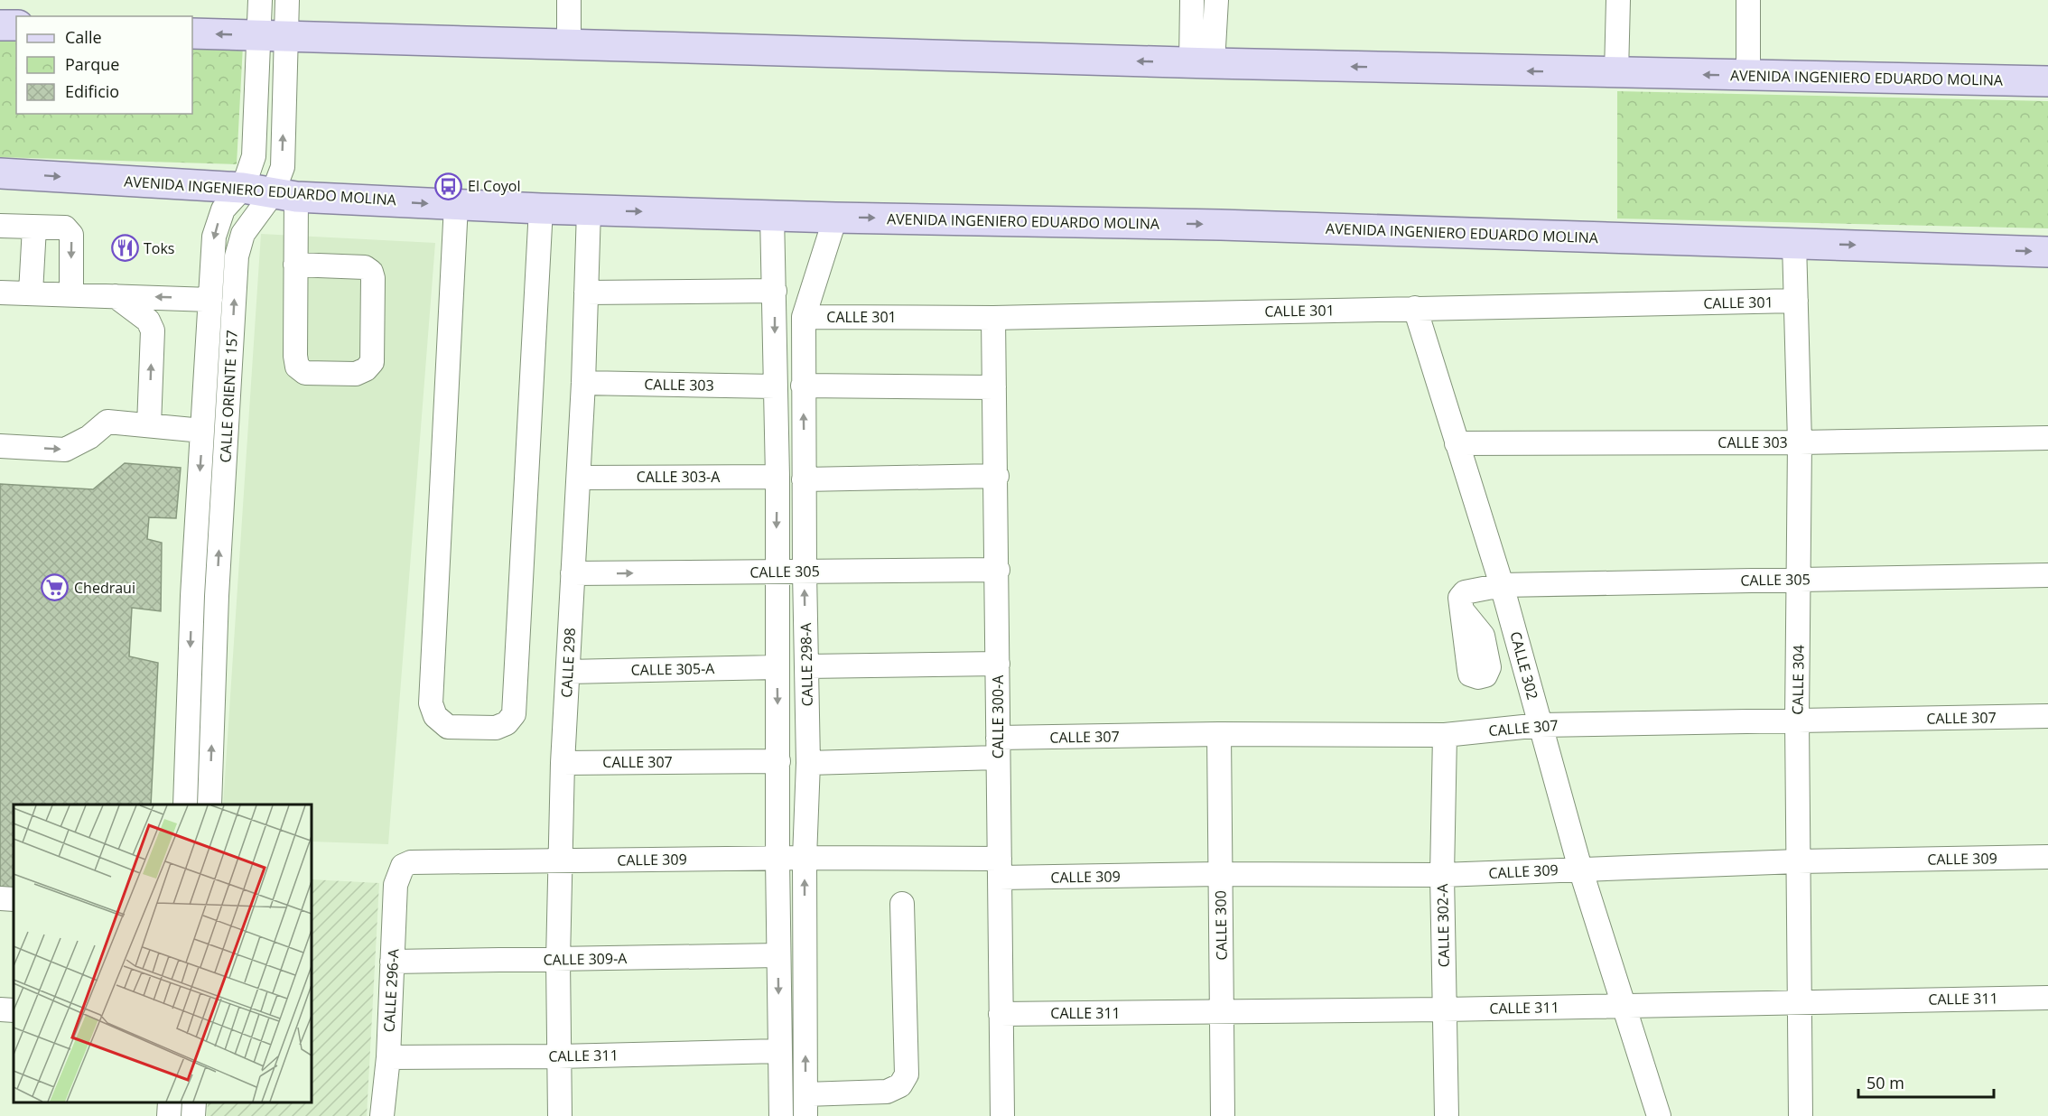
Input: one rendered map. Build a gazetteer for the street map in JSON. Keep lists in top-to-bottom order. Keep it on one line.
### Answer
{"streets":{"main road":["AVENIDA INGENIERO EDUARDO MOLINA"],"street":["CALLE 301","CALLE 303","CALLE ORIENTE 157","CALLE 303-A","CALLE 305","CALLE 298","CALLE 298-A","CALLE 302","CALLE 305-A","CALLE 304","CALLE 300-A","CALLE 307","CALLE 309","CALLE 300","CALLE 302-A","CALLE 309-A","CALLE 296-A","CALLE 311"]},"crossings":[["AVENIDA INGENIERO EDUARDO MOLINA","CALLE ORIENTE 157"],["AVENIDA INGENIERO EDUARDO MOLINA","CALLE 298"],["AVENIDA INGENIERO EDUARDO MOLINA","CALLE 298-A"],["AVENIDA INGENIERO EDUARDO MOLINA","CALLE 304"],["CALLE 301","CALLE 298-A"],["CALLE 301","CALLE 302"],["CALLE 301","CALLE 304"],["CALLE 301","CALLE 300-A"],["CALLE 303","CALLE 298"],["CALLE 303","CALLE 298-A"],["CALLE 303","CALLE 302"],["CALLE 303","CALLE 304"],["CALLE 303-A","CALLE 298"],["CALLE 303-A","CALLE 298-A"],["CALLE 305","CALLE 298"],["CALLE 305","CALLE 298-A"],["CALLE 305","CALLE 302"],["CALLE 305","CALLE 304"],["CALLE 305","CALLE 300-A"],["CALLE 298","CALLE 305-A"],["CALLE 298","CALLE 307"],["CALLE 298","CALLE 309"],["CALLE 298","CALLE 309-A"],["CALLE 298","CALLE 311"],["CALLE 298-A","CALLE 305-A"],["CALLE 298-A","CALLE 307"],["CALLE 298-A","CALLE 309"],["CALLE 298-A","CALLE 309-A"],["CALLE 298-A","CALLE 311"],["CALLE 302","CALLE 307"],["CALLE 302","CALLE 309"],["CALLE 302","CALLE 311"],["CALLE 304","CALLE 307"],["CALLE 304","CALLE 309"],["CALLE 304","CALLE 311"],["CALLE 300-A","CALLE 307"],["CALLE 300-A","CALLE 309"],["CALLE 300-A","CALLE 311"],["CALLE 307","CALLE 300"],["CALLE 307","CALLE 302-A"],["CALLE 309","CALLE 300"],["CALLE 309","CALLE 302-A"],["CALLE 309","CALLE 296-A"],["CALLE 300","CALLE 311"],["CALLE 302-A","CALLE 311"],["CALLE 309-A","CALLE 296-A"],["CALLE 296-A","CALLE 311"]],"places":{"bus stop":["El Coyol"],"restaurant":["Toks"],"supermarket":["Chedraui"]},"legend":["Calle","Parque","Edificio"],"scale_bar":"50 m"}
